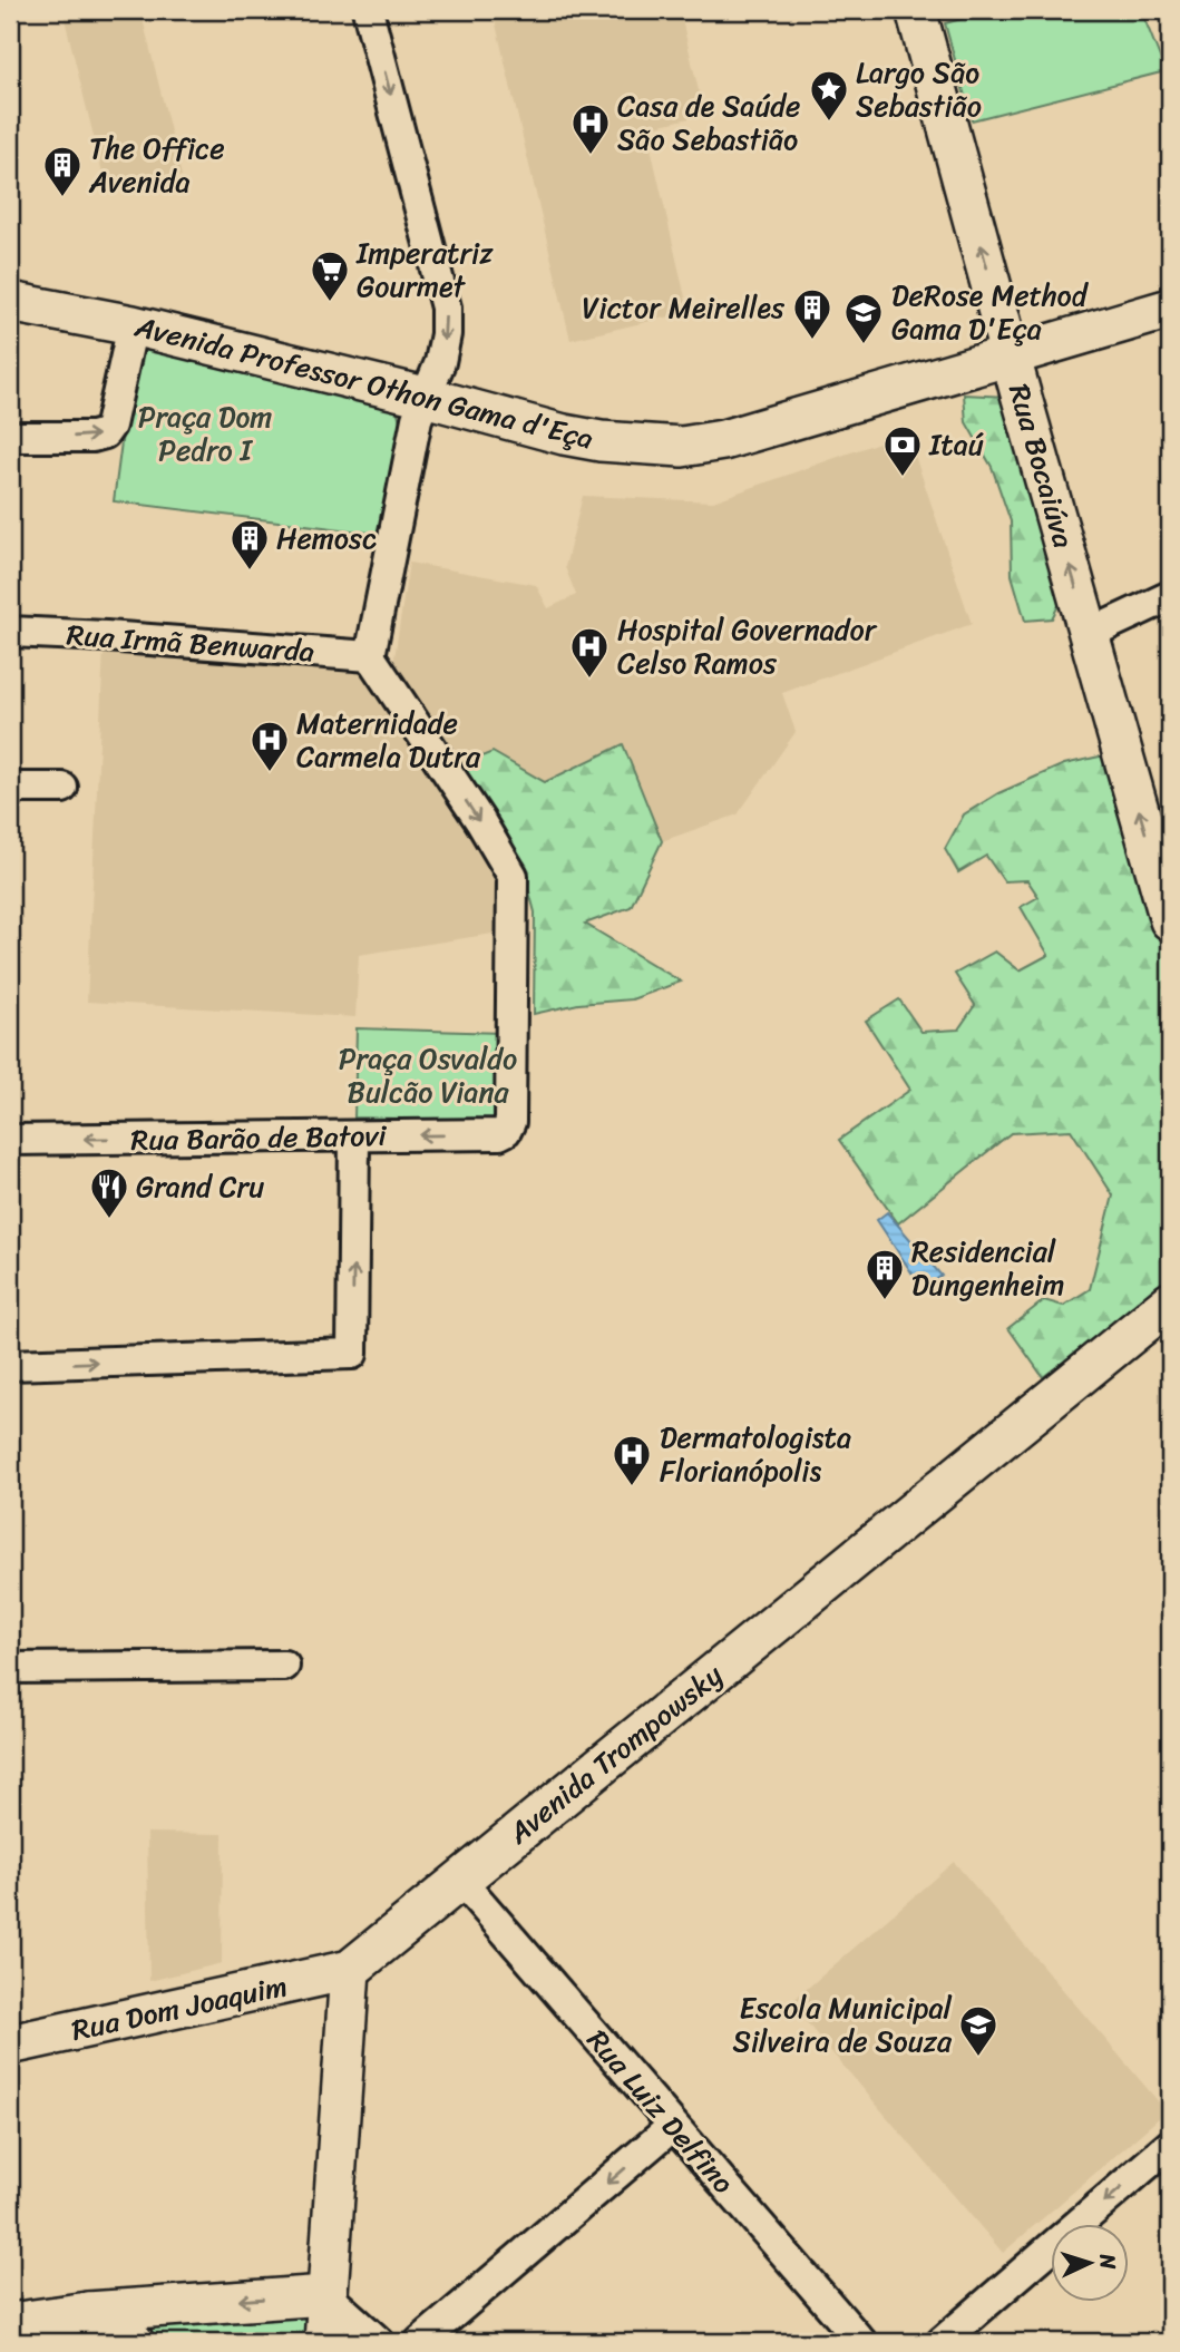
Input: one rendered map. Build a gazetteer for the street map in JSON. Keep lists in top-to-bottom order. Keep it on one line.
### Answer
{"streets":{"main road":["Avenida Professor Othon Gama d'Eça","Rua Bocaiúva","Avenida Trompowsky","Rua Dom Joaquim"],"street":["Rua Irmã Benwarda","Rua Barão de Batovi","Rua Luiz Delfino"]},"crossings":[["Avenida Professor Othon Gama d'Eça","Rua Bocaiúva"],["Rua Irmã Benwarda","Rua Barão de Batovi"],["Avenida Trompowsky","Rua Dom Joaquim"],["Avenida Trompowsky","Rua Luiz Delfino"]],"one_way":["Rua Bocaiúva"],"parks":["Praça Dom Pedro I","Praça Osvaldo Bulcão Viana"],"places":{"place":["Largo São Sebastião"],"hospital":["Casa de Saúde São Sebastião","Hospital Governador Celso Ramos","Maternidade Carmela Dutra","Dermatologista Florianópolis"],"building":["The Office Avenida","Victor Meirelles","Hemosc","Residencial Dungenheim"],"supermarket":["Imperatriz Gourmet"],"school or university":["DeRose Method Gama D'Eça","Escola Municipal Silveira de Souza"],"bank":["Itaú"],"restaurant":["Grand Cru"]},"north":"right"}
